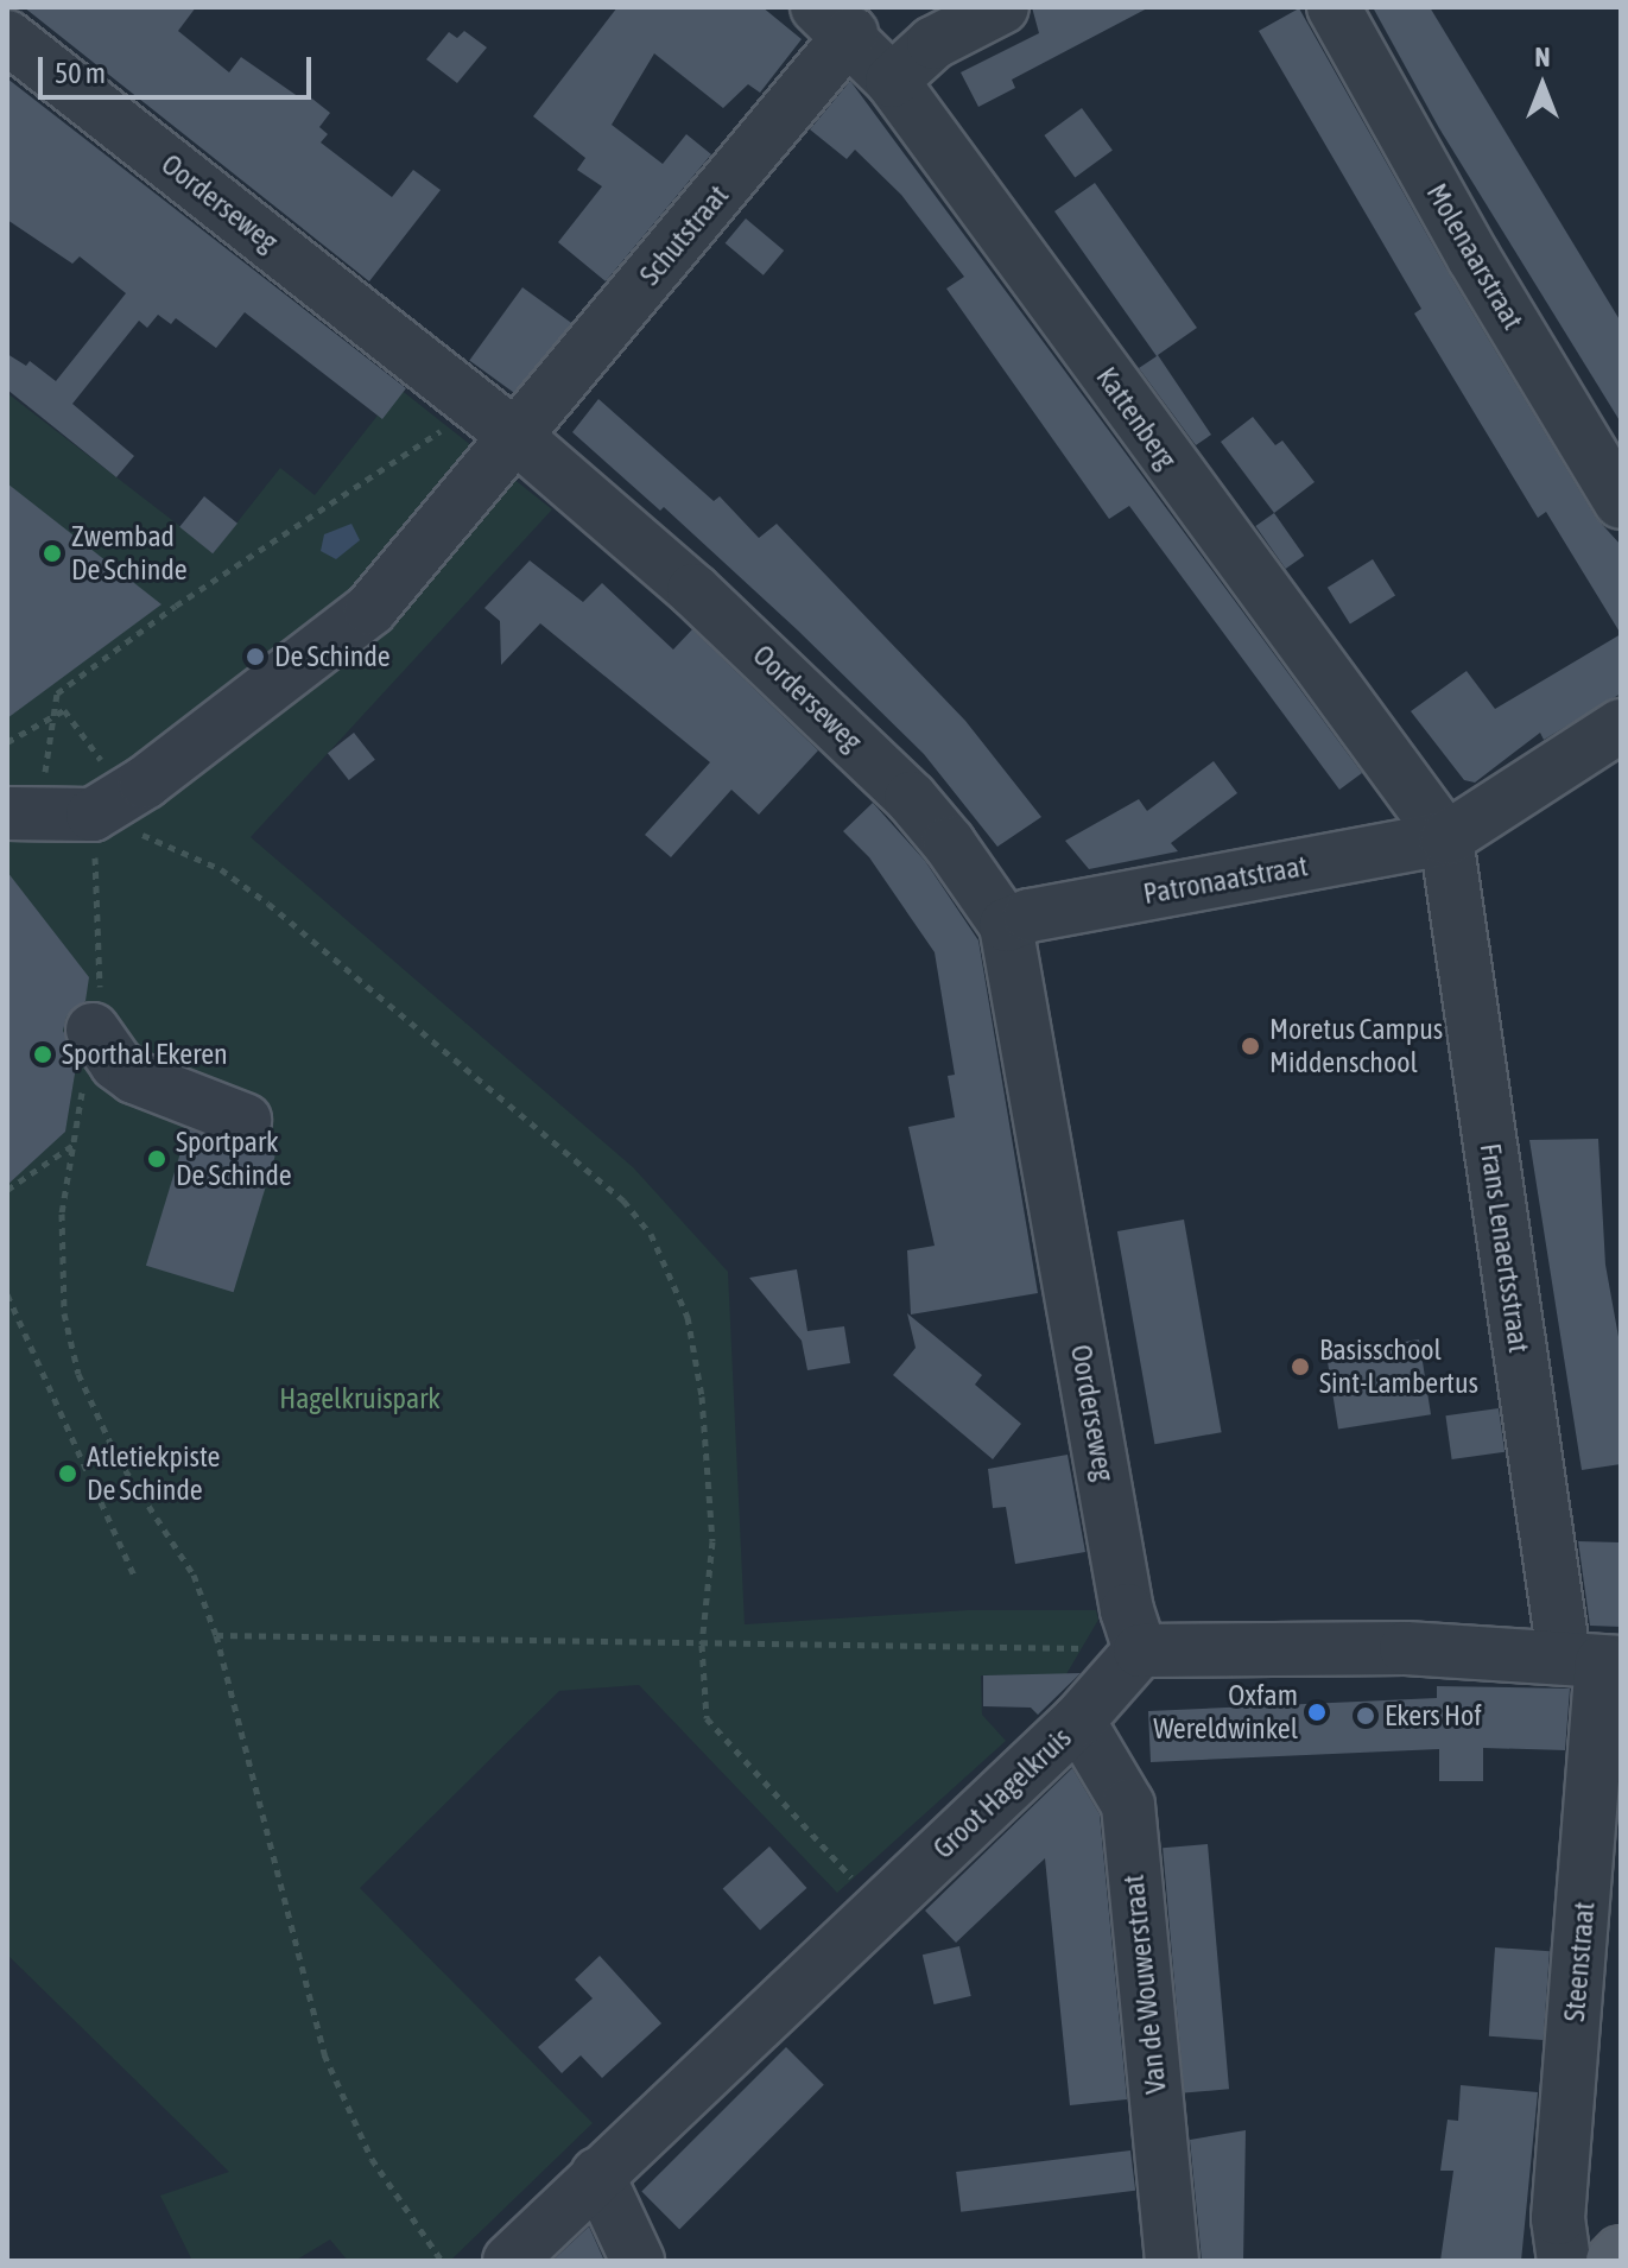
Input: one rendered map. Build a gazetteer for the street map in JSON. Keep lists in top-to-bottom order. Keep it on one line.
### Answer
{"streets":{"street":["Oorderseweg","Schutstraat","Molenaarstraat","Kattenberg","Patronaatstraat","Frans Lenaertsstraat","Groot Hagelkruis","Steenstraat","Van de Wouwerstraat"]},"crossings":[["Oorderseweg","Schutstraat"],["Oorderseweg","Patronaatstraat"],["Oorderseweg","Groot Hagelkruis"],["Schutstraat","Kattenberg"],["Kattenberg","Patronaatstraat"],["Kattenberg","Frans Lenaertsstraat"],["Patronaatstraat","Frans Lenaertsstraat"],["Frans Lenaertsstraat","Steenstraat"],["Groot Hagelkruis","Van de Wouwerstraat"]],"parks":["Hagelkruispark"],"places":["Zwembad De Schinde","De Schinde","Moretus Campus Middenschool","Sporthal Ekeren","Sportpark De Schinde","Basisschool Sint-Lambertus","Atletiekpiste De Schinde","Oxfam Wereldwinkel","Ekers Hof"],"scale_bar":"50 m","north":"top"}
